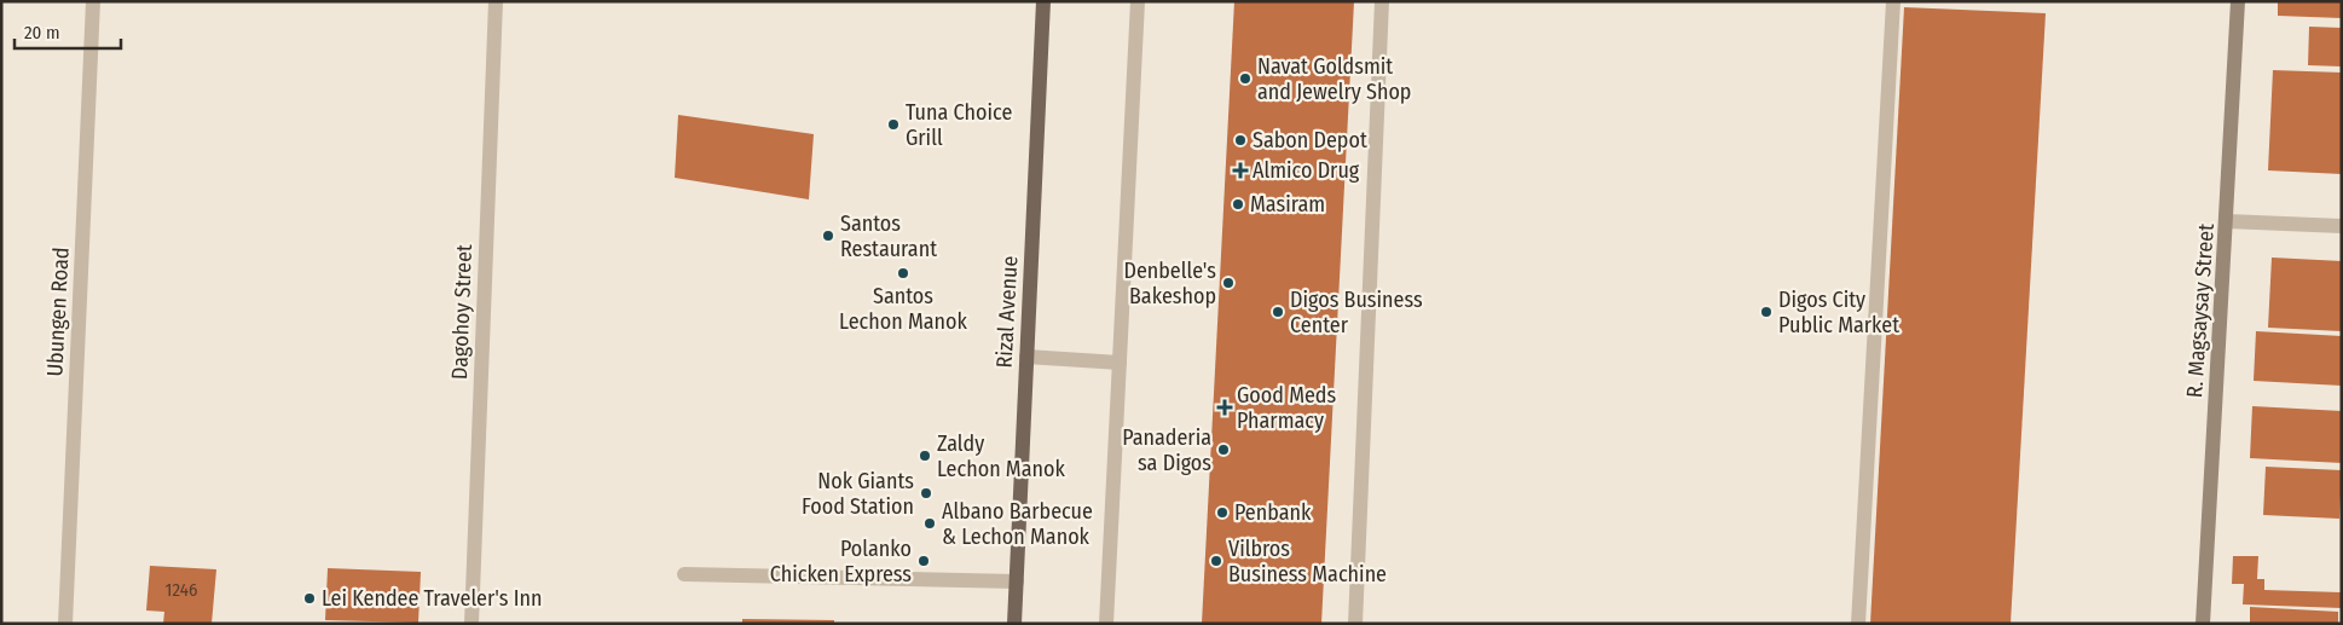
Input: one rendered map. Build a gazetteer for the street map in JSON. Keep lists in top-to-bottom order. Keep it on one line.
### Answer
{"streets":{"main road":["Rizal Avenue"],"street":["R. Magsaysay Street","Ubungen Road","Dagohoy Street"]},"places":{"other":["Navat Goldsmit and Jewelry Shop","Tuna Choice Grill","Sabon Depot","Masiram","Santos Restaurant","Santos Lechon Manok","Denbelle's Bakeshop","Digos Business Center","Digos City Public Market","Panaderia sa Digos","Zaldy Lechon Manok","Nok Giants Food Station","Penbank","Albano Barbecue & Lechon Manok","Polanko Chicken Express","Vilbros Business Machine","Lei Kendee Traveler's Inn"],"health":["Almico Drug","Good Meds Pharmacy"]},"house_numbers":["1246"],"scale_bar":"20 m"}
